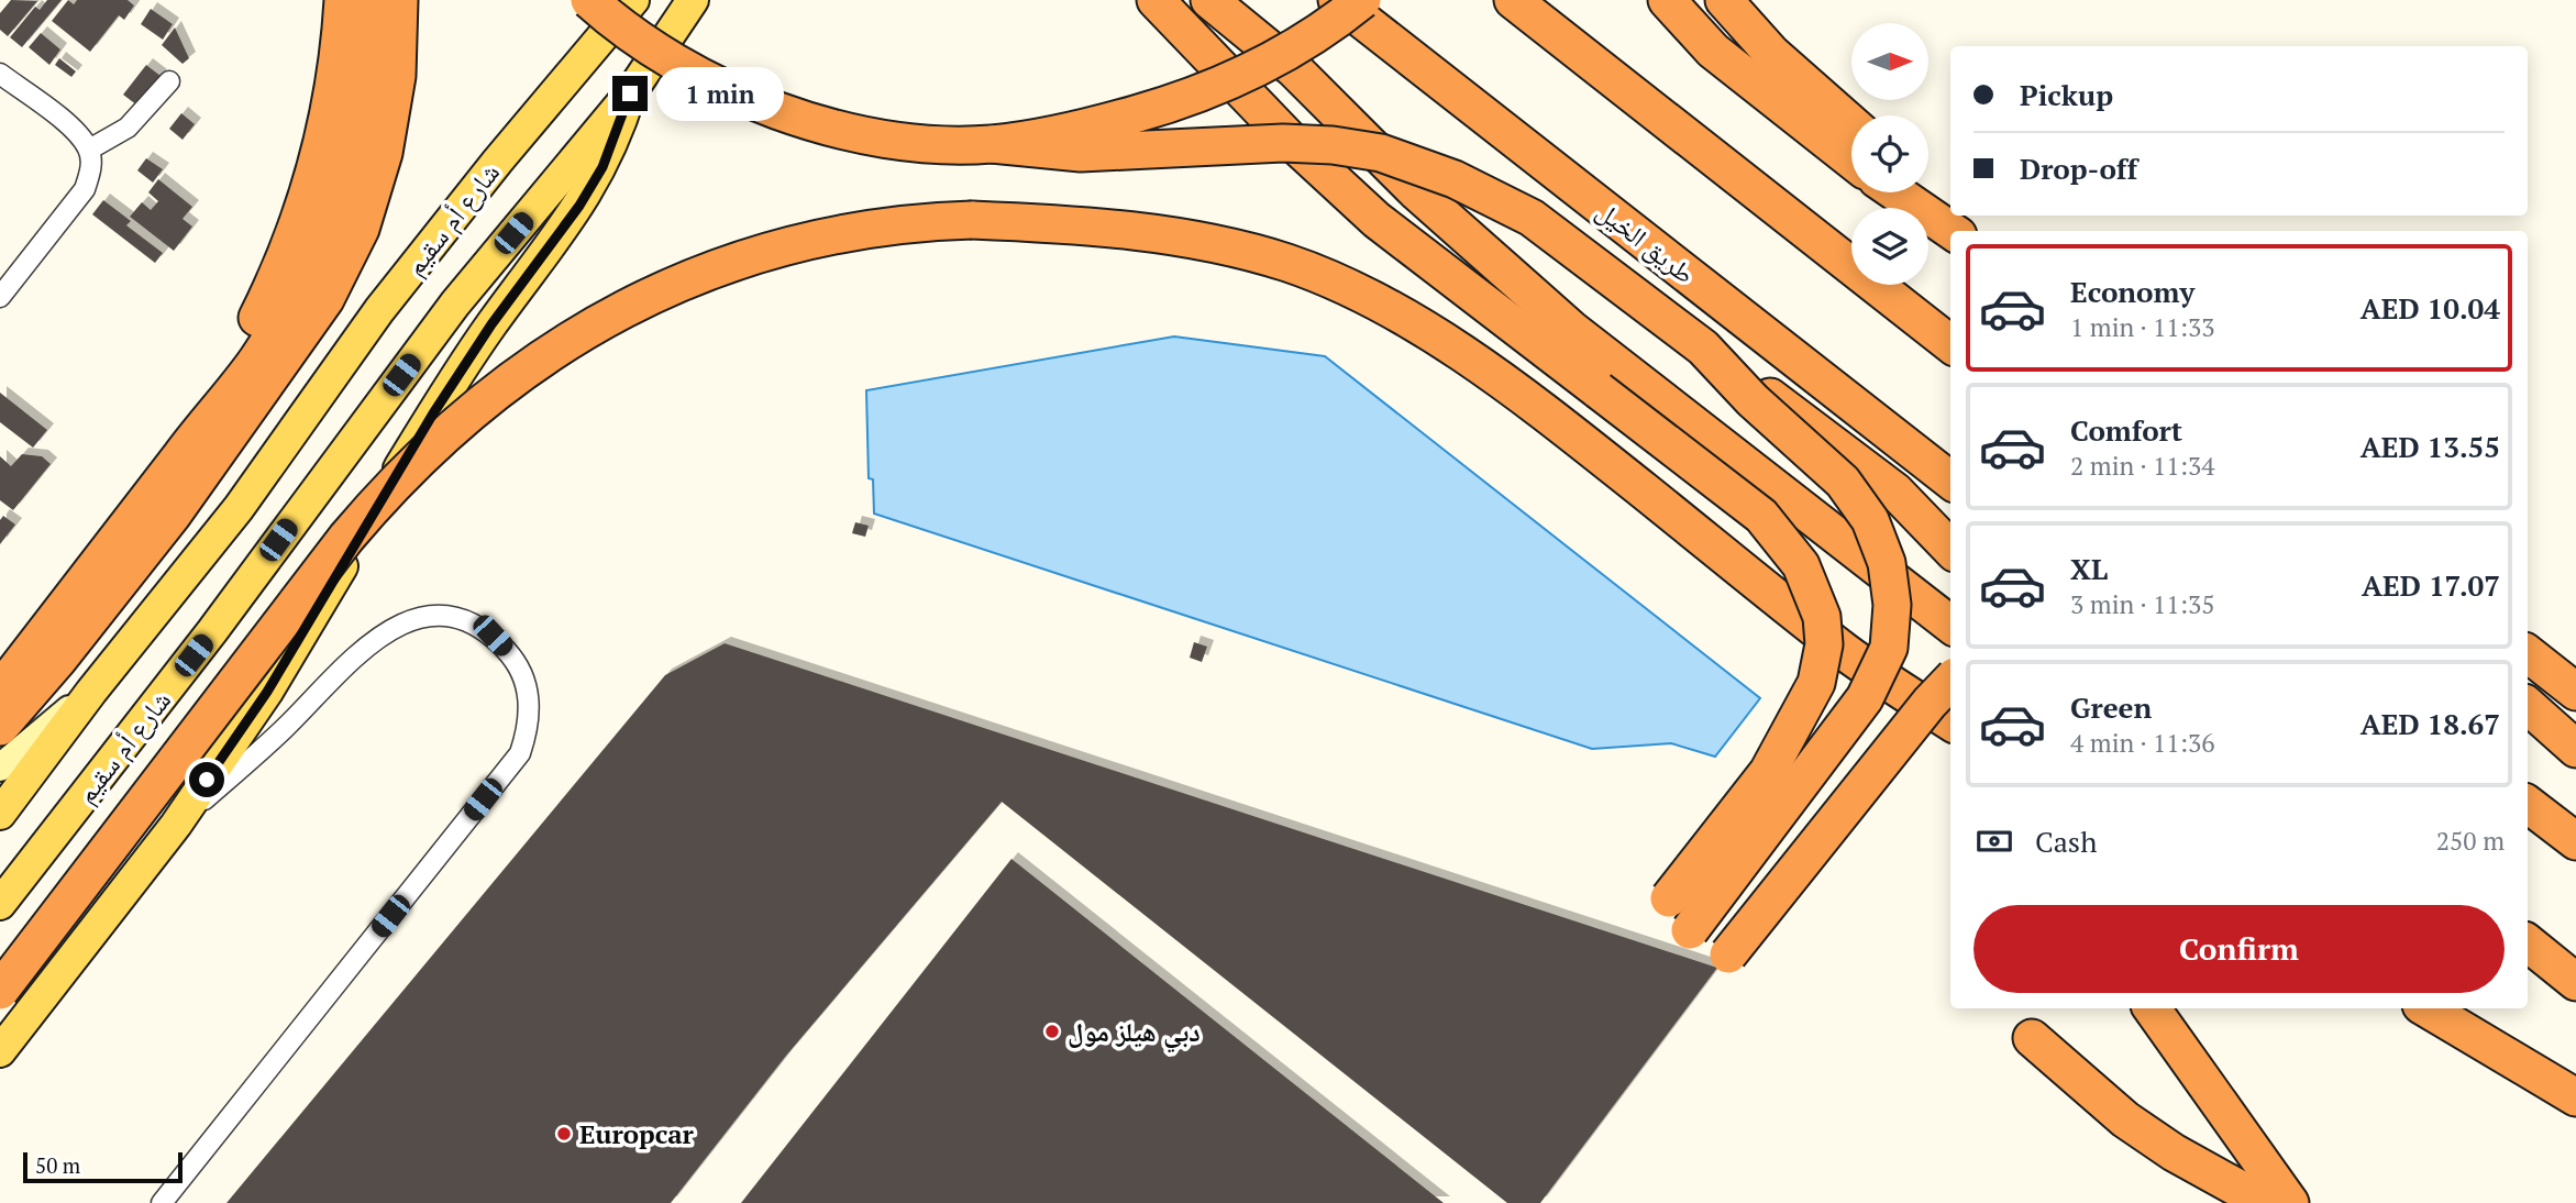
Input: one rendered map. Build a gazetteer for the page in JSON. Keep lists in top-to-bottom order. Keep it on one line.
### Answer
{"streets":{"highway":["طريق الخيل"],"main road":["شارع أم سقيم"]},"places":["دبي هيلز مول","Europcar"],"scale_bar":"50 m","north":"right","page":{"banner":["Pickup","Drop-off"],"bubble":"1 min","list":[{"name":"Economy","note":"1 min · 11:33","value":"AED 10.04"},{"name":"Comfort","note":"2 min · 11:34","value":"AED 13.55"},{"name":"XL","note":"3 min · 11:35","value":"AED 17.07"},{"name":"Green","note":"4 min · 11:36","value":"AED 18.67"}],"pay":["Cash","250 m"],"buttons":"Confirm","scale":"50 m"}}
